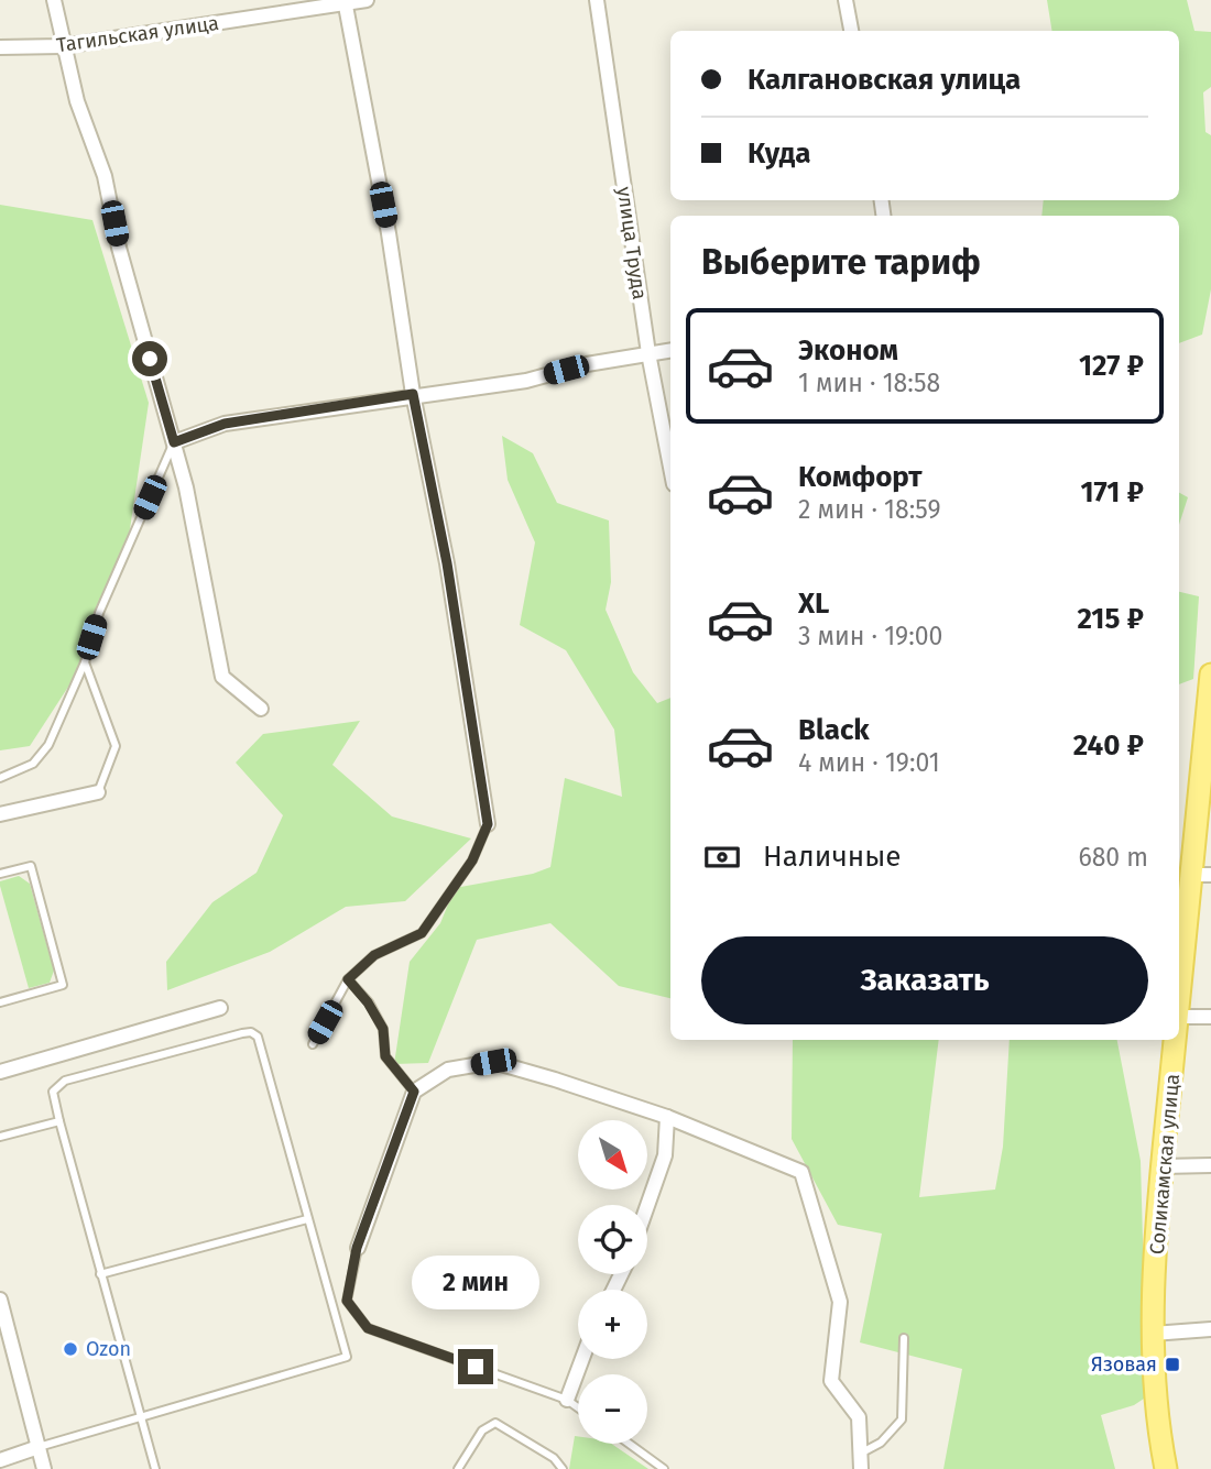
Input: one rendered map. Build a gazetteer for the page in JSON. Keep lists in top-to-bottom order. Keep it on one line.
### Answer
{"streets":{"main road":["Соликамская улица"],"street":["Тагильская улица","улица Труда"]},"places":{"other":["Ozon"],"transit":["Язовая"]},"north":"bottom right","page":{"banner":["Калгановская улица","Куда"],"heading":"Выберите тариф","list":[{"name":"Эконом","note":"1 мин · 18:58","value":"127 ₽"},{"name":"Комфорт","note":"2 мин · 18:59","value":"171 ₽"},{"name":"XL","note":"3 мин · 19:00","value":"215 ₽"},{"name":"Black","note":"4 мин · 19:01","value":"240 ₽"}],"pay":["Наличные","680 m"],"buttons":"Заказать","map_buttons":["+","−"],"bubble":"2 мин"}}
